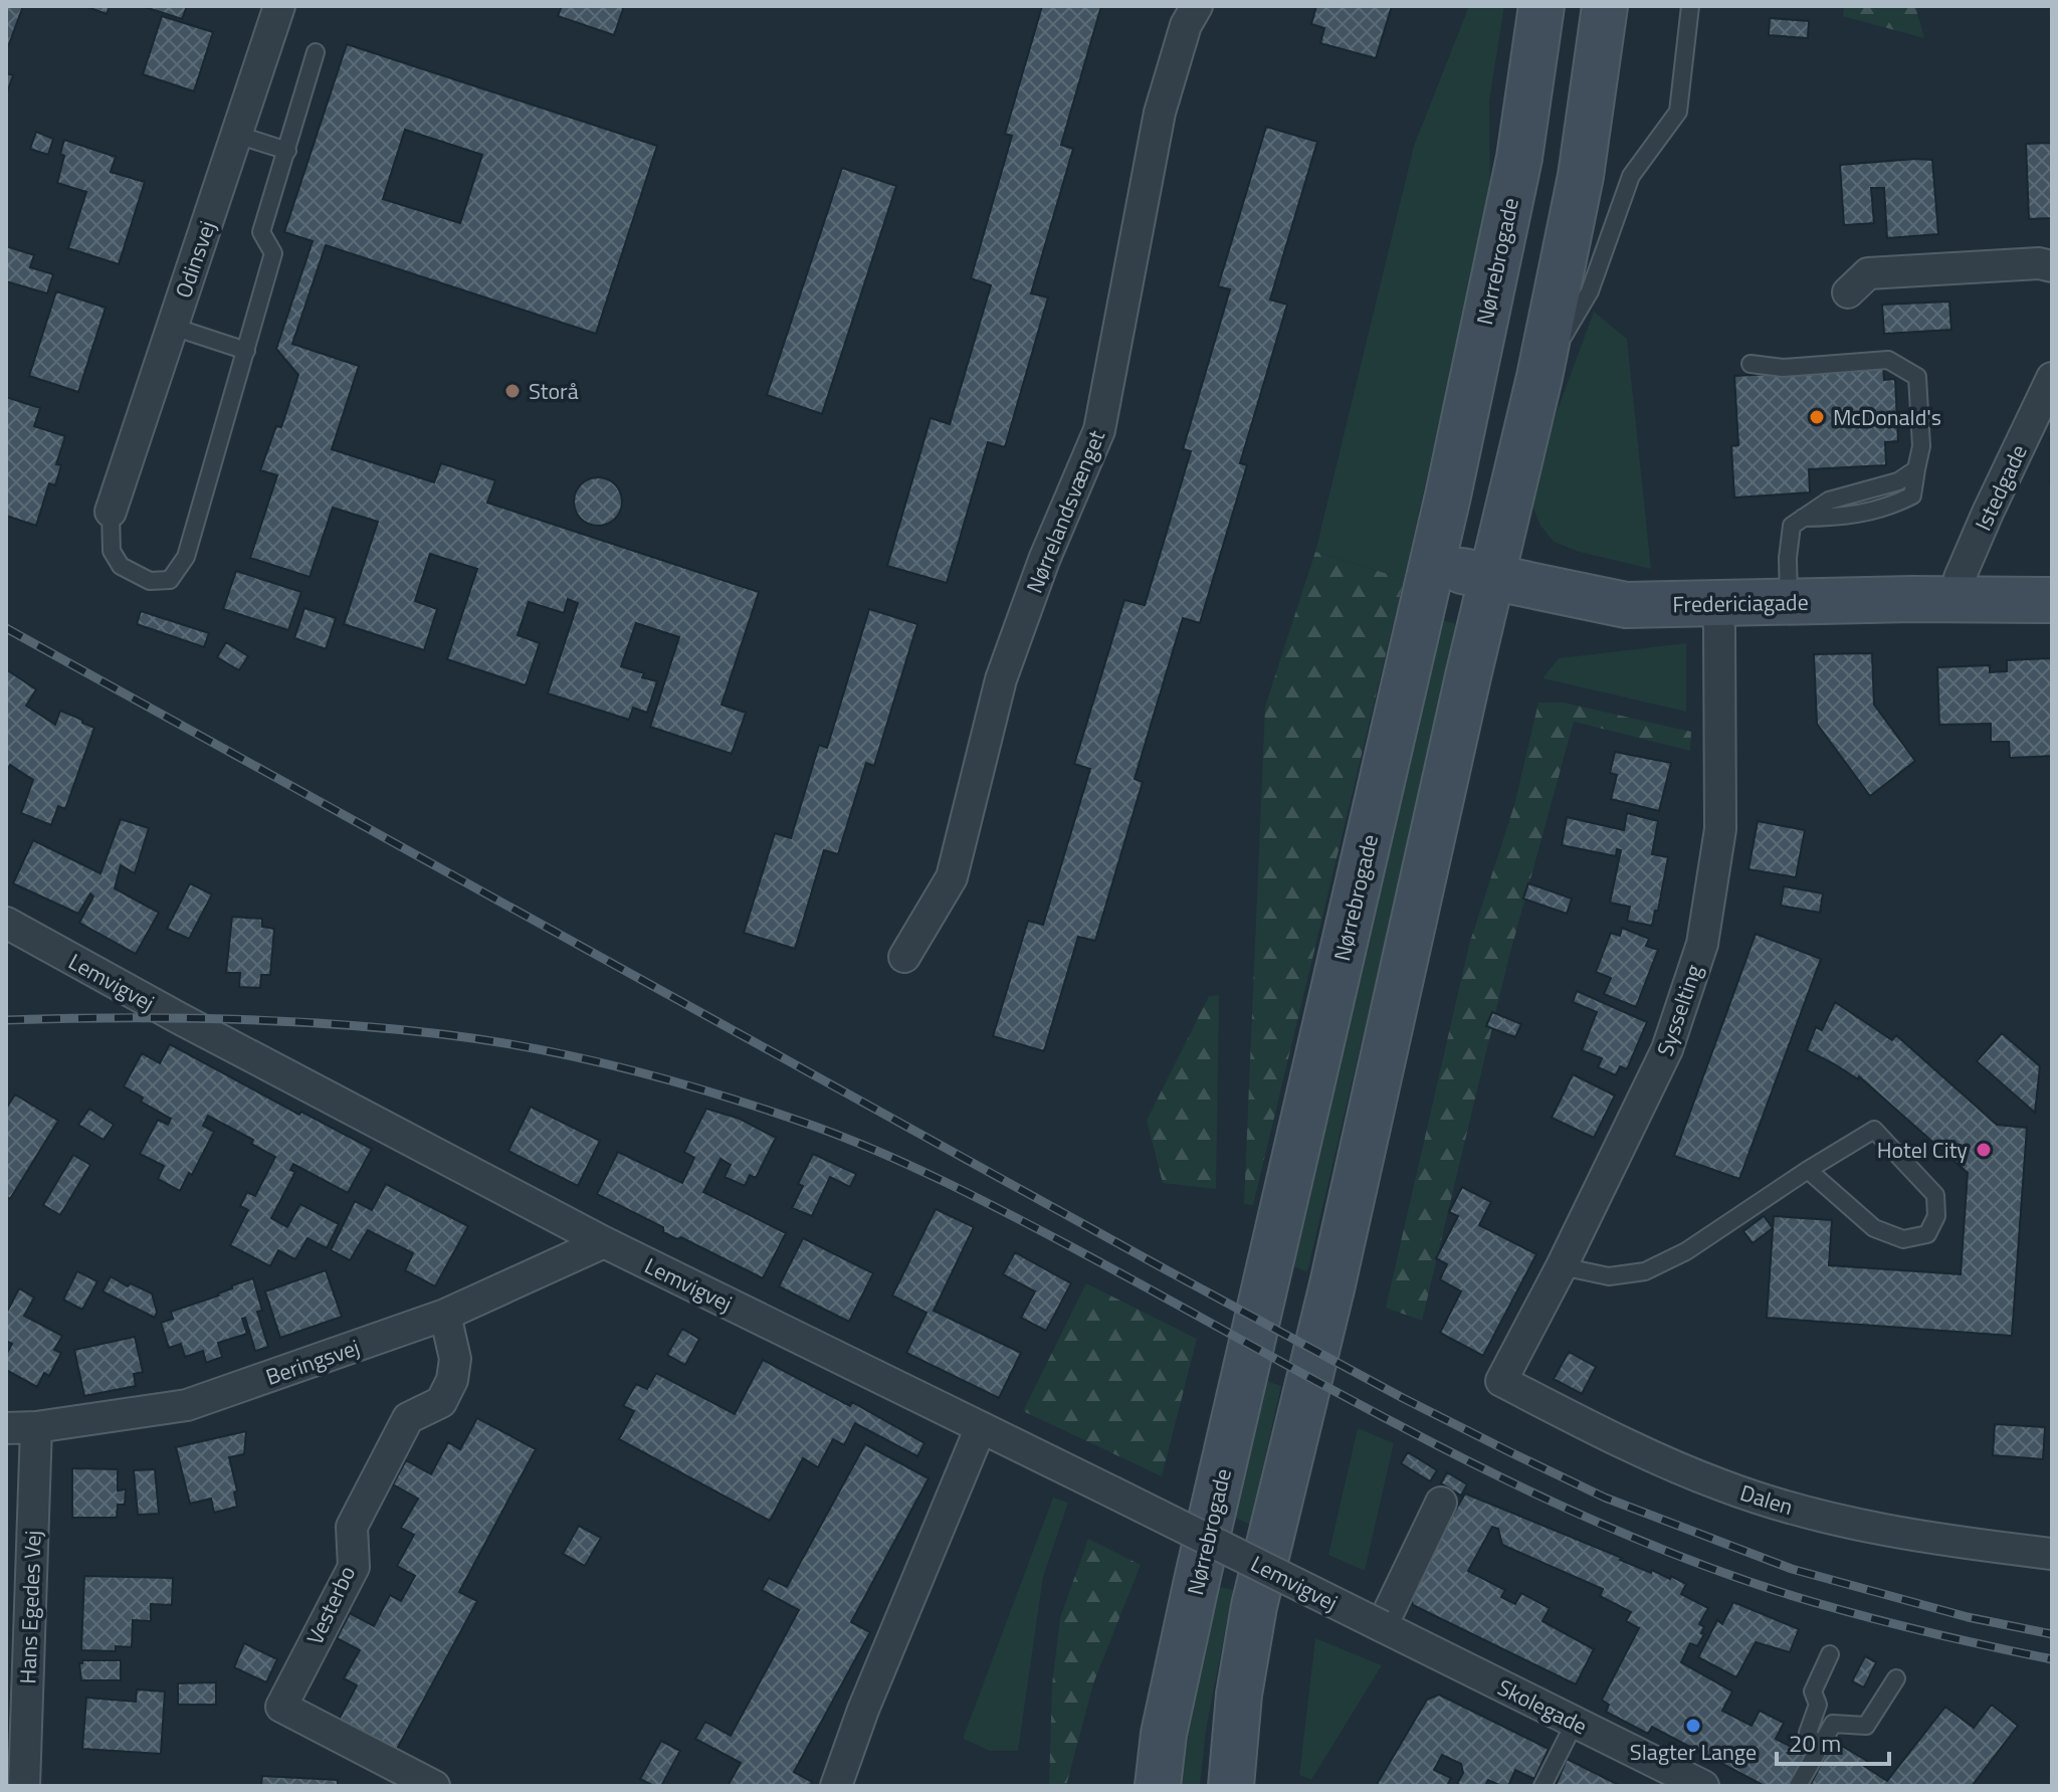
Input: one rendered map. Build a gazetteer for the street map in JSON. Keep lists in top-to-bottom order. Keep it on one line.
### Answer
{"streets":{"street":["Odinsvej","Nørrebrogade","Istedgade","Nørrelandsvænget","Fredericiagade","Lemvigvej","Sysselting","Beringsvej","Dalen","Vesterbo","Hans Egedes Vej","Skolegade"]},"crossings":[["Nørrebrogade","Fredericiagade"],["Istedgade","Fredericiagade"],["Fredericiagade","Sysselting"],["Lemvigvej","Beringsvej"],["Lemvigvej","Skolegade"],["Sysselting","Dalen"],["Beringsvej","Vesterbo"],["Beringsvej","Hans Egedes Vej"]],"places":["Storå","McDonald's","Hotel City","Slagter Lange"],"scale_bar":"20 m"}
